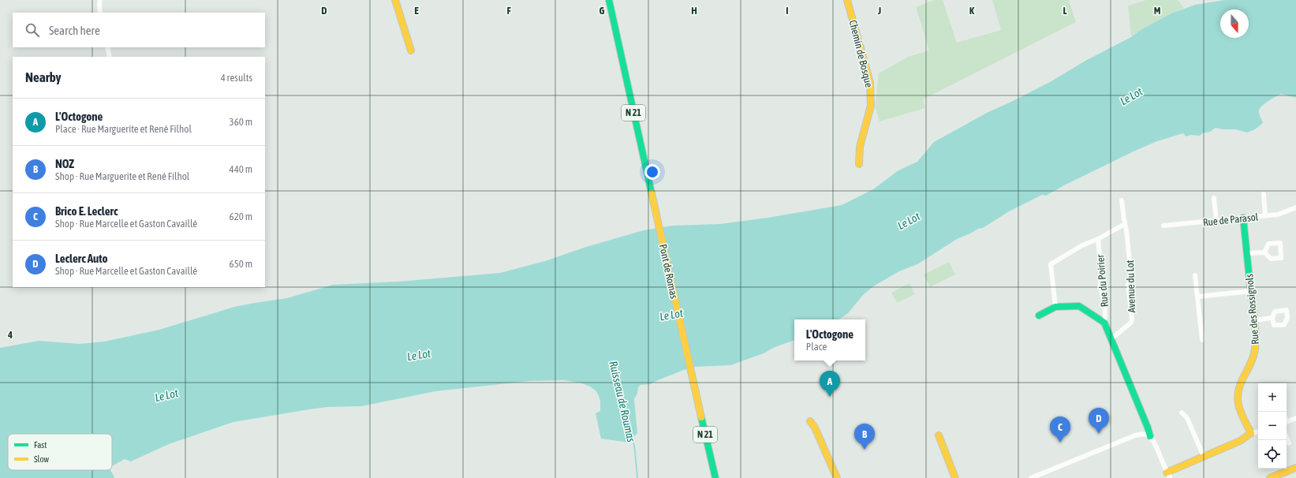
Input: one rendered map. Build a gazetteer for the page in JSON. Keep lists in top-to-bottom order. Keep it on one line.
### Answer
{"streets":{"street":["Chemin de Bosque","N 21","Rue de Parasol","Pont de Romas","Rue du Poirier","Avenue du Lot","Rue des Rossignols"]},"crossings":[["Rue de Parasol","Rue des Rossignols"]],"water":["Le Lot","Ruisseau de Roumas"],"legend":["Fast","Slow"],"north":"bottom","page":{"search":"Search here","heading":["Nearby","4 results"],"list":[{"mark":"A","name":"L'Octogone","note":"Place · Rue Marguerite et René Filhol","value":"360 m"},{"mark":"B","name":"NOZ","note":"Shop · Rue Marguerite et René Filhol","value":"440 m"},{"mark":"C","name":"Brico E. Leclerc","note":"Shop · Rue Marcelle et Gaston Cavaillé","value":"620 m"},{"mark":"D","name":"Leclerc Auto","note":"Shop · Rue Marcelle et Gaston Cavaillé","value":"650 m"}],"popup":["L'Octogone","Place"],"pins":["A","D","C","B"],"map_buttons":["+","−"]},"grid":{"columns":["D","E","F","G","H","I","J","K","L","M"],"rows":["4"]}}
